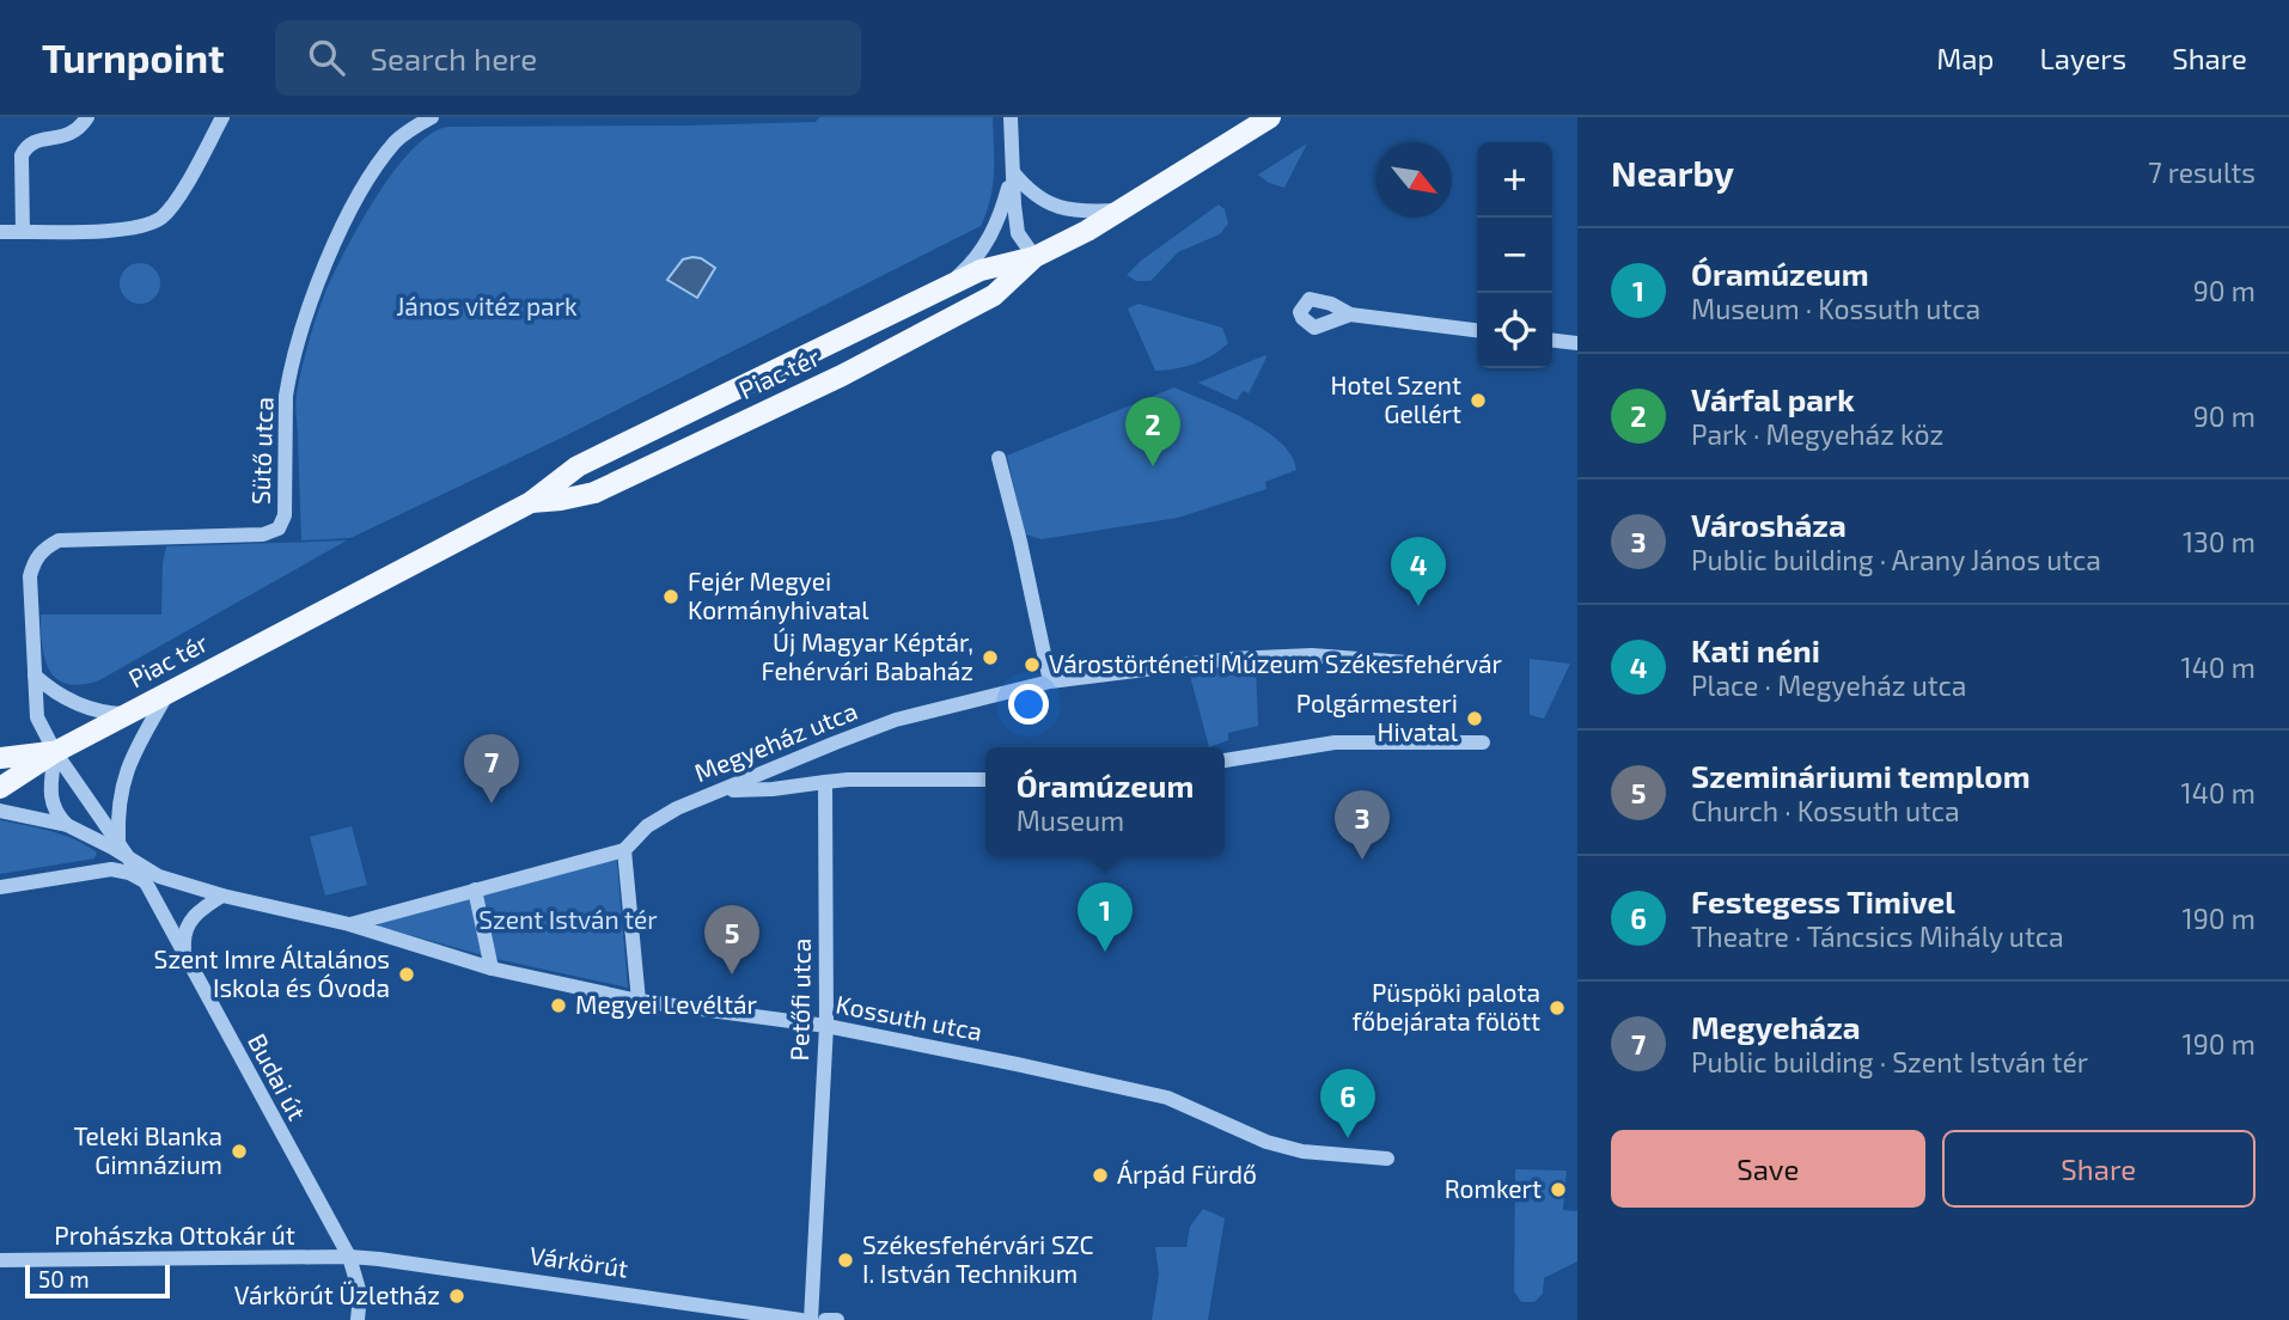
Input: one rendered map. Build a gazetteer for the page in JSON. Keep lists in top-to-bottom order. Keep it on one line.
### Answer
{"streets":{"main road":["Piac tér"],"street":["Sütő utca","Megyeház utca","Petőfi utca","Kossuth utca","Budai út","Prohászka Ottokár út","Várkörút"]},"crossings":[["Piac tér","Sütő utca"],["Piac tér","Budai út"],["Sütő utca","Budai út"],["Petőfi utca","Kossuth utca"],["Budai út","Prohászka Ottokár út"],["Budai út","Várkörút"],["Prohászka Ottokár út","Várkörút"]],"parks":["János vitéz park","Szent István tér"],"places":["Hotel Szent Gellért","Fejér Megyei Kormányhivatal","Új Magyar Képtár, Fehérvári Babaház","Várostörténeti Múzeum Székesfehérvár","Polgármesteri Hivatal","Szent Imre Általános Iskola és Óvoda","Megyei Levéltár","Püspöki palota főbejárata fölött","Teleki Blanka Gimnázium","Árpád Fürdő","Romkert","Székesfehérvári SZC I. István Technikum","Várkörút Üzletház"],"scale_bar":"50 m","north":"bottom right","page":{"header":"Turnpoint","search":"Search here","nav":["Map","Layers","Share"],"heading":["Nearby","7 results"],"map_buttons":["+","−"],"list":[{"mark":"1","name":"Óramúzeum","note":"Museum · Kossuth utca","value":"90 m"},{"mark":"2","name":"Várfal park","note":"Park · Megyeház köz","value":"90 m"},{"mark":"3","name":"Városháza","note":"Public building · Arany János utca","value":"130 m"},{"mark":"4","name":"Kati néni","note":"Place · Megyeház utca","value":"140 m"},{"mark":"5","name":"Szemináriumi templom","note":"Church · Kossuth utca","value":"140 m"},{"mark":"6","name":"Festegess Timivel","note":"Theatre · Táncsics Mihály utca","value":"190 m"},{"mark":"7","name":"Megyeháza","note":"Public building · Szent István tér","value":"190 m"}],"pins":["2","4","7","3","1","5","6"],"popup":["Óramúzeum","Museum"],"buttons":["Save","Share"],"scale":"50 m"}}
